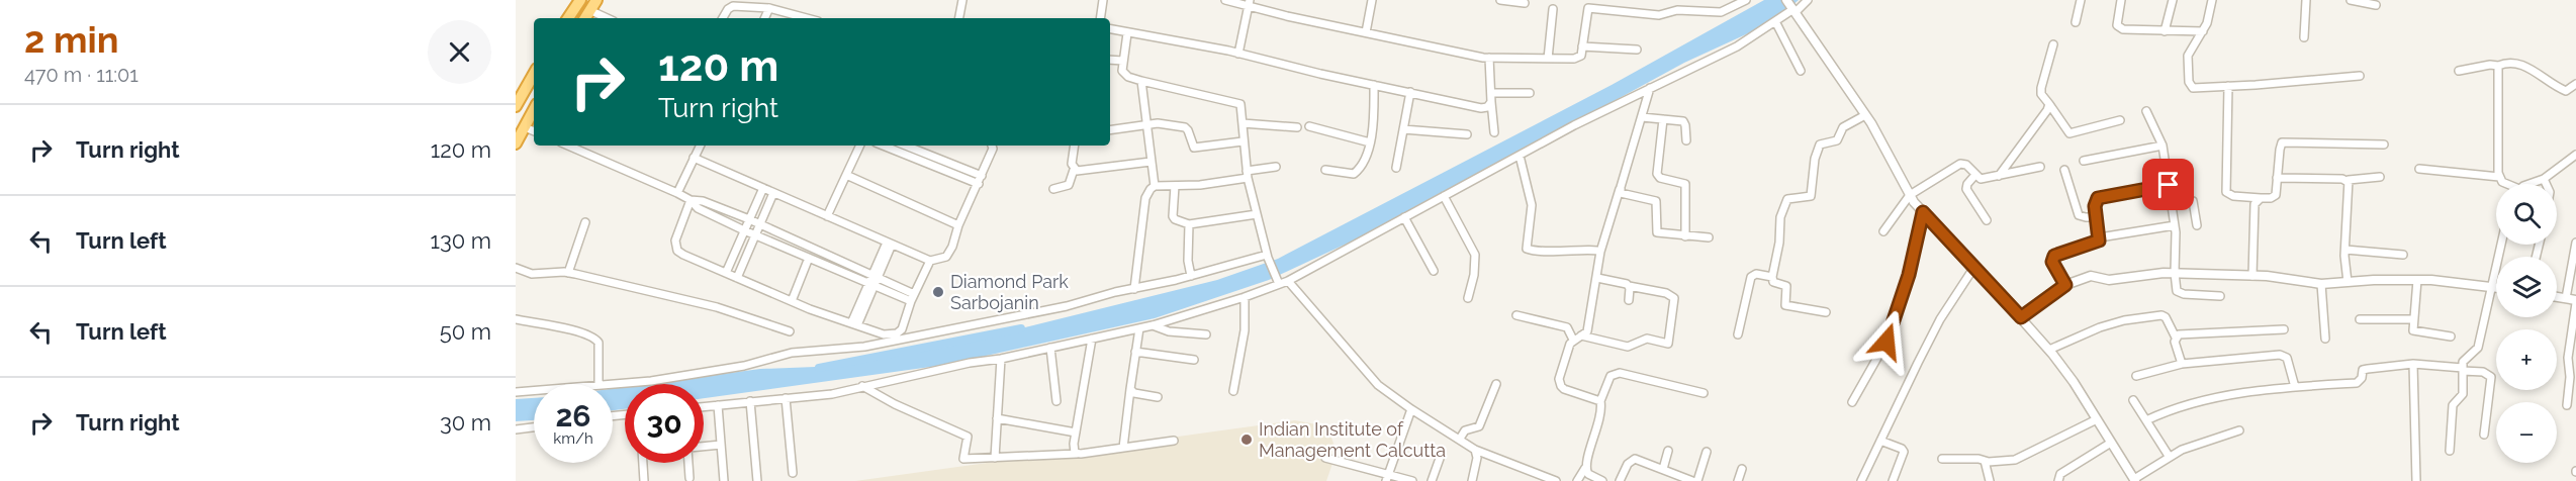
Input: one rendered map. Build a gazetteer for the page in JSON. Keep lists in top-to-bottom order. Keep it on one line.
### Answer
{"places":["Diamond Park Sarbojanin","Indian Institute of Management Calcutta"],"page":{"heading":["2 min","470 m · 11:01"],"turn":["120 m","Turn right"],"list":[{"name":"Turn right","value":"120 m"},{"name":"Turn left","value":"130 m"},{"name":"Turn left","value":"50 m"},{"name":"Turn right","value":"30 m"}],"map_buttons":["+","−"],"speed":"26 km/h","limit":"30"}}
